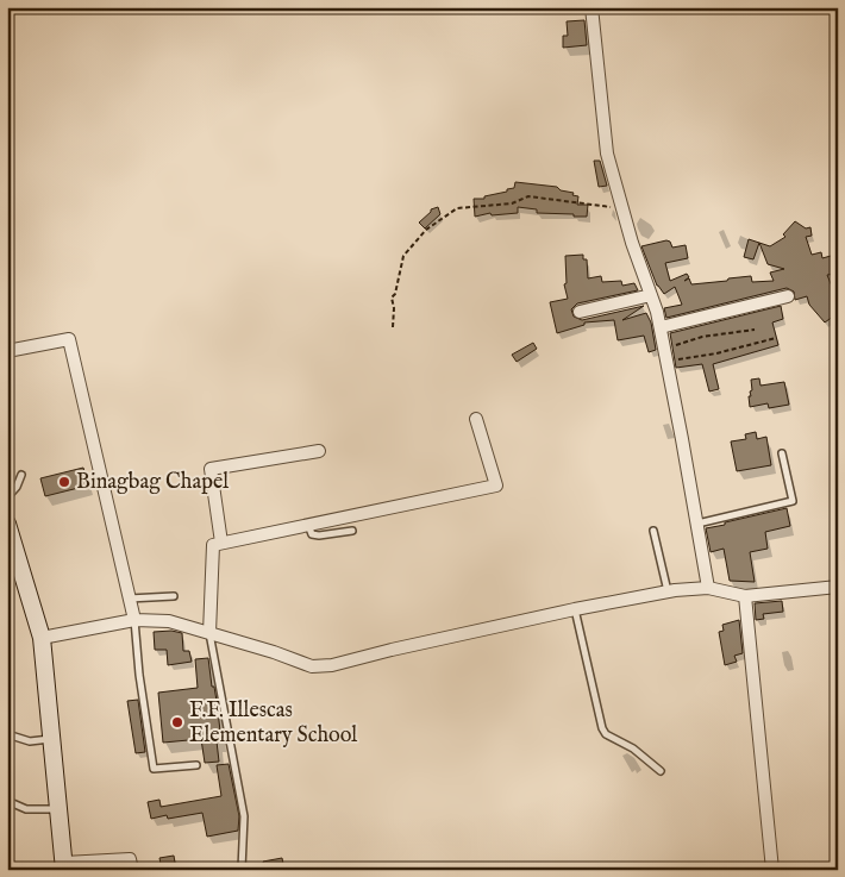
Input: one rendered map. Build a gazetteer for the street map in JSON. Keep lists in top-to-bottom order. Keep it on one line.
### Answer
{"places":["Binagbag Chapel","F.F. Illescas Elementary School"]}
